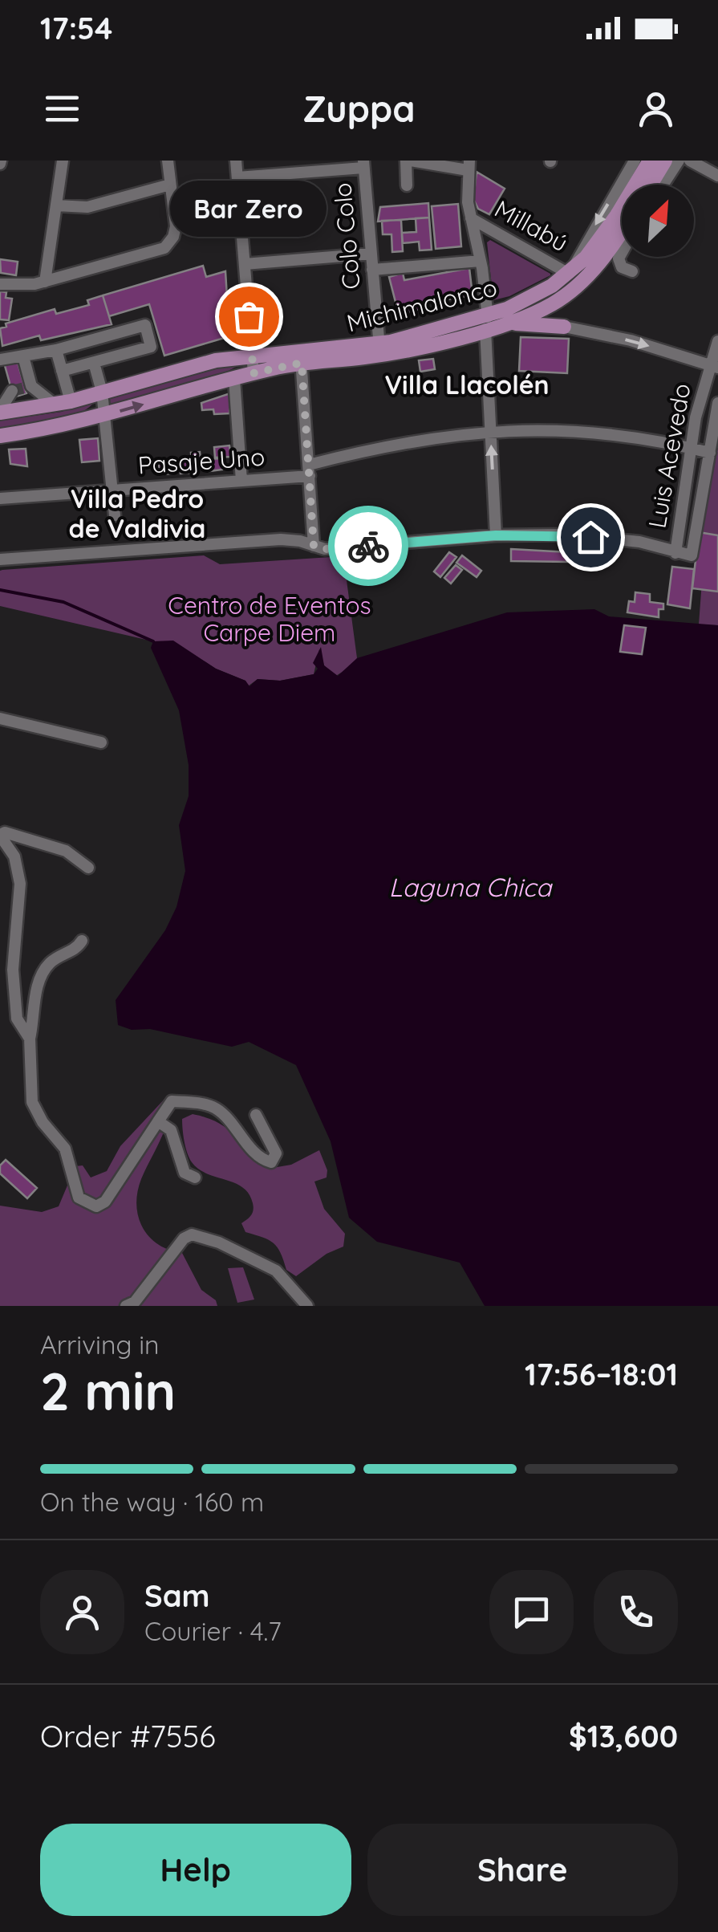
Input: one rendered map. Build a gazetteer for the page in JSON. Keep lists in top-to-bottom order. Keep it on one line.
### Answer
{"streets":{"main road":["Michimalonco"],"street":["Millabú","Colo Colo","Luis Acevedo","Pasaje Uno"]},"crossings":[["Millabú","Michimalonco"],["Colo Colo","Michimalonco"],["Luis Acevedo","Pasaje Uno"]],"districts":["Villa Llacolén","Villa Pedro de Valdivia"],"water":["Laguna Chica"],"parks":["Centro de Eventos Carpe Diem"],"places":["Bar Zero"],"north":"top right","page":{"status":"17:54","header":"Zuppa","bubble":"Bar Zero","heading":["2 min","Arriving in","17:56–18:01"],"panel":["Sam","Courier · 4.7","Order #7556","$13,600"],"bar":"On the way · 160 m","buttons":["Help","Share"]}}
